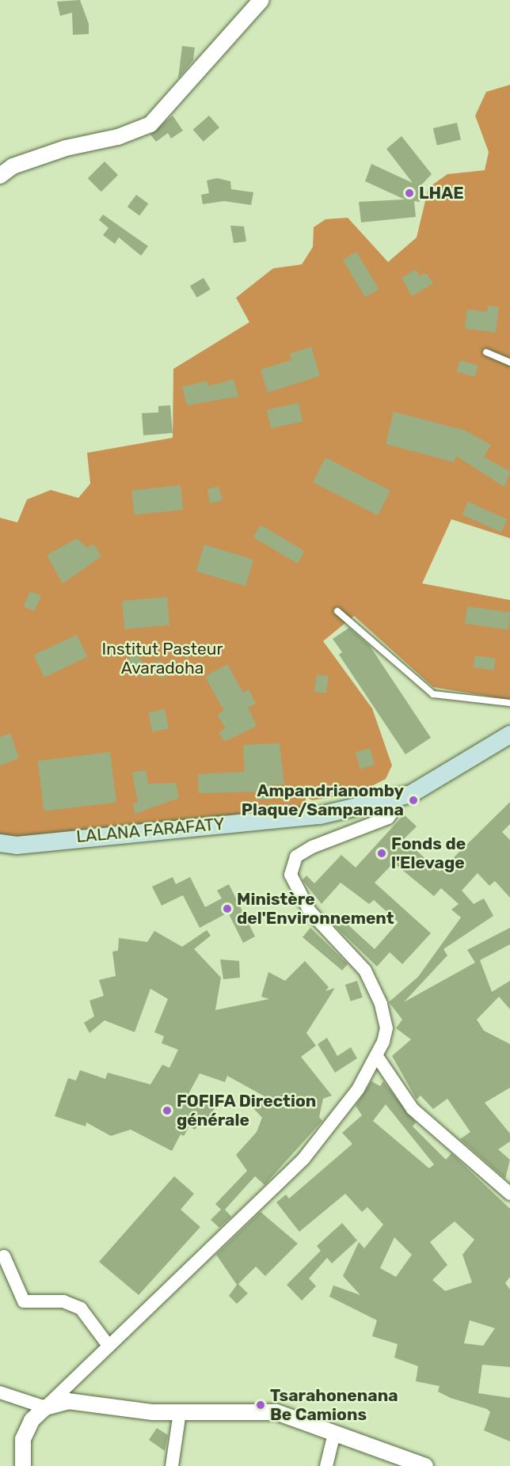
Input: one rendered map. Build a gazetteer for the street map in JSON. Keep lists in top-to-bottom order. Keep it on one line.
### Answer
{"streets":{"main road":["LALANA FARAFATY"]},"parks":["Institut Pasteur Avaradoha"],"places":["LHAE","Ampandrianomby Plaque/Sampanana","Fonds de l'Elevage","Ministère del'Environnement","FOFIFA Direction générale","Tsarahonenana Be Camions"]}
